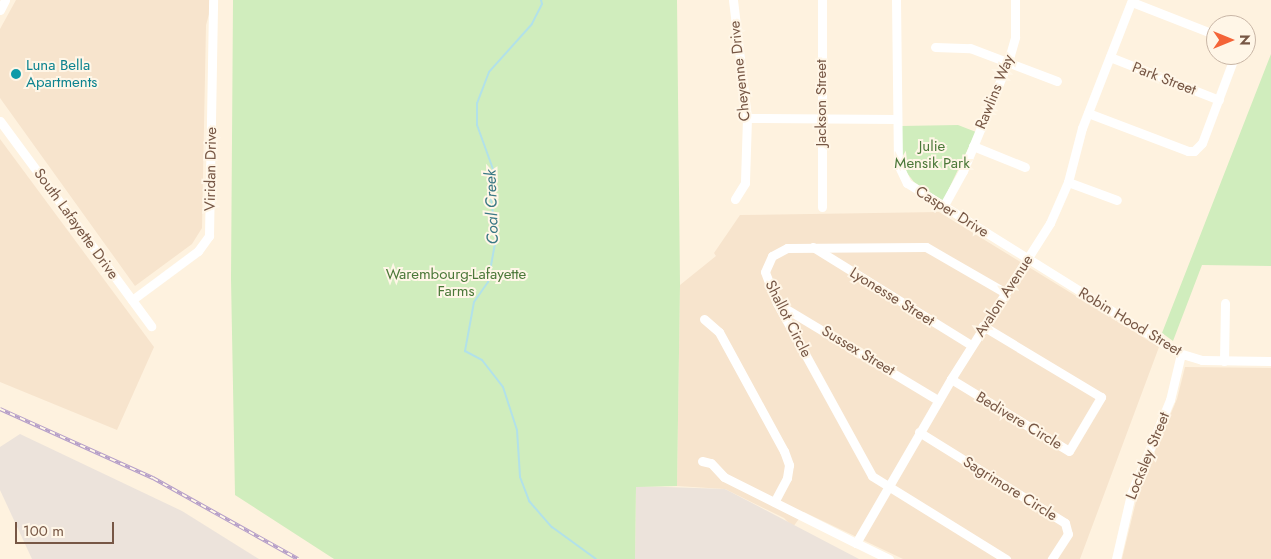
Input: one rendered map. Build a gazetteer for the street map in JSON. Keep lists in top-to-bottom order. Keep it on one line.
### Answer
{"streets":{"street":["Cheyenne Drive","Park Street","Rawlins Way","Jackson Street","Viridan Drive","Casper Drive","South Lafayette Drive","Avalon Avenue","Lyonesse Street","Shallot Circle","Robin Hood Street","Sussex Street","Bedivere Circle","Locksley Street","Sagrimore Circle"]},"crossings":[["Park Street","Avalon Avenue"],["Rawlins Way","Casper Drive"],["Viridan Drive","South Lafayette Drive"],["Casper Drive","Avalon Avenue"],["Casper Drive","Robin Hood Street"],["Avalon Avenue","Lyonesse Street"],["Avalon Avenue","Shallot Circle"],["Avalon Avenue","Robin Hood Street"],["Avalon Avenue","Sussex Street"],["Avalon Avenue","Bedivere Circle"],["Avalon Avenue","Sagrimore Circle"],["Lyonesse Street","Shallot Circle"],["Shallot Circle","Sussex Street"],["Robin Hood Street","Locksley Street"]],"water":["Coal Creek"],"parks":["Julie Mensik Park","Warembourg-Lafayette Farms"],"places":["Luna Bella Apartments"],"scale_bar":"100 m","north":"right"}
